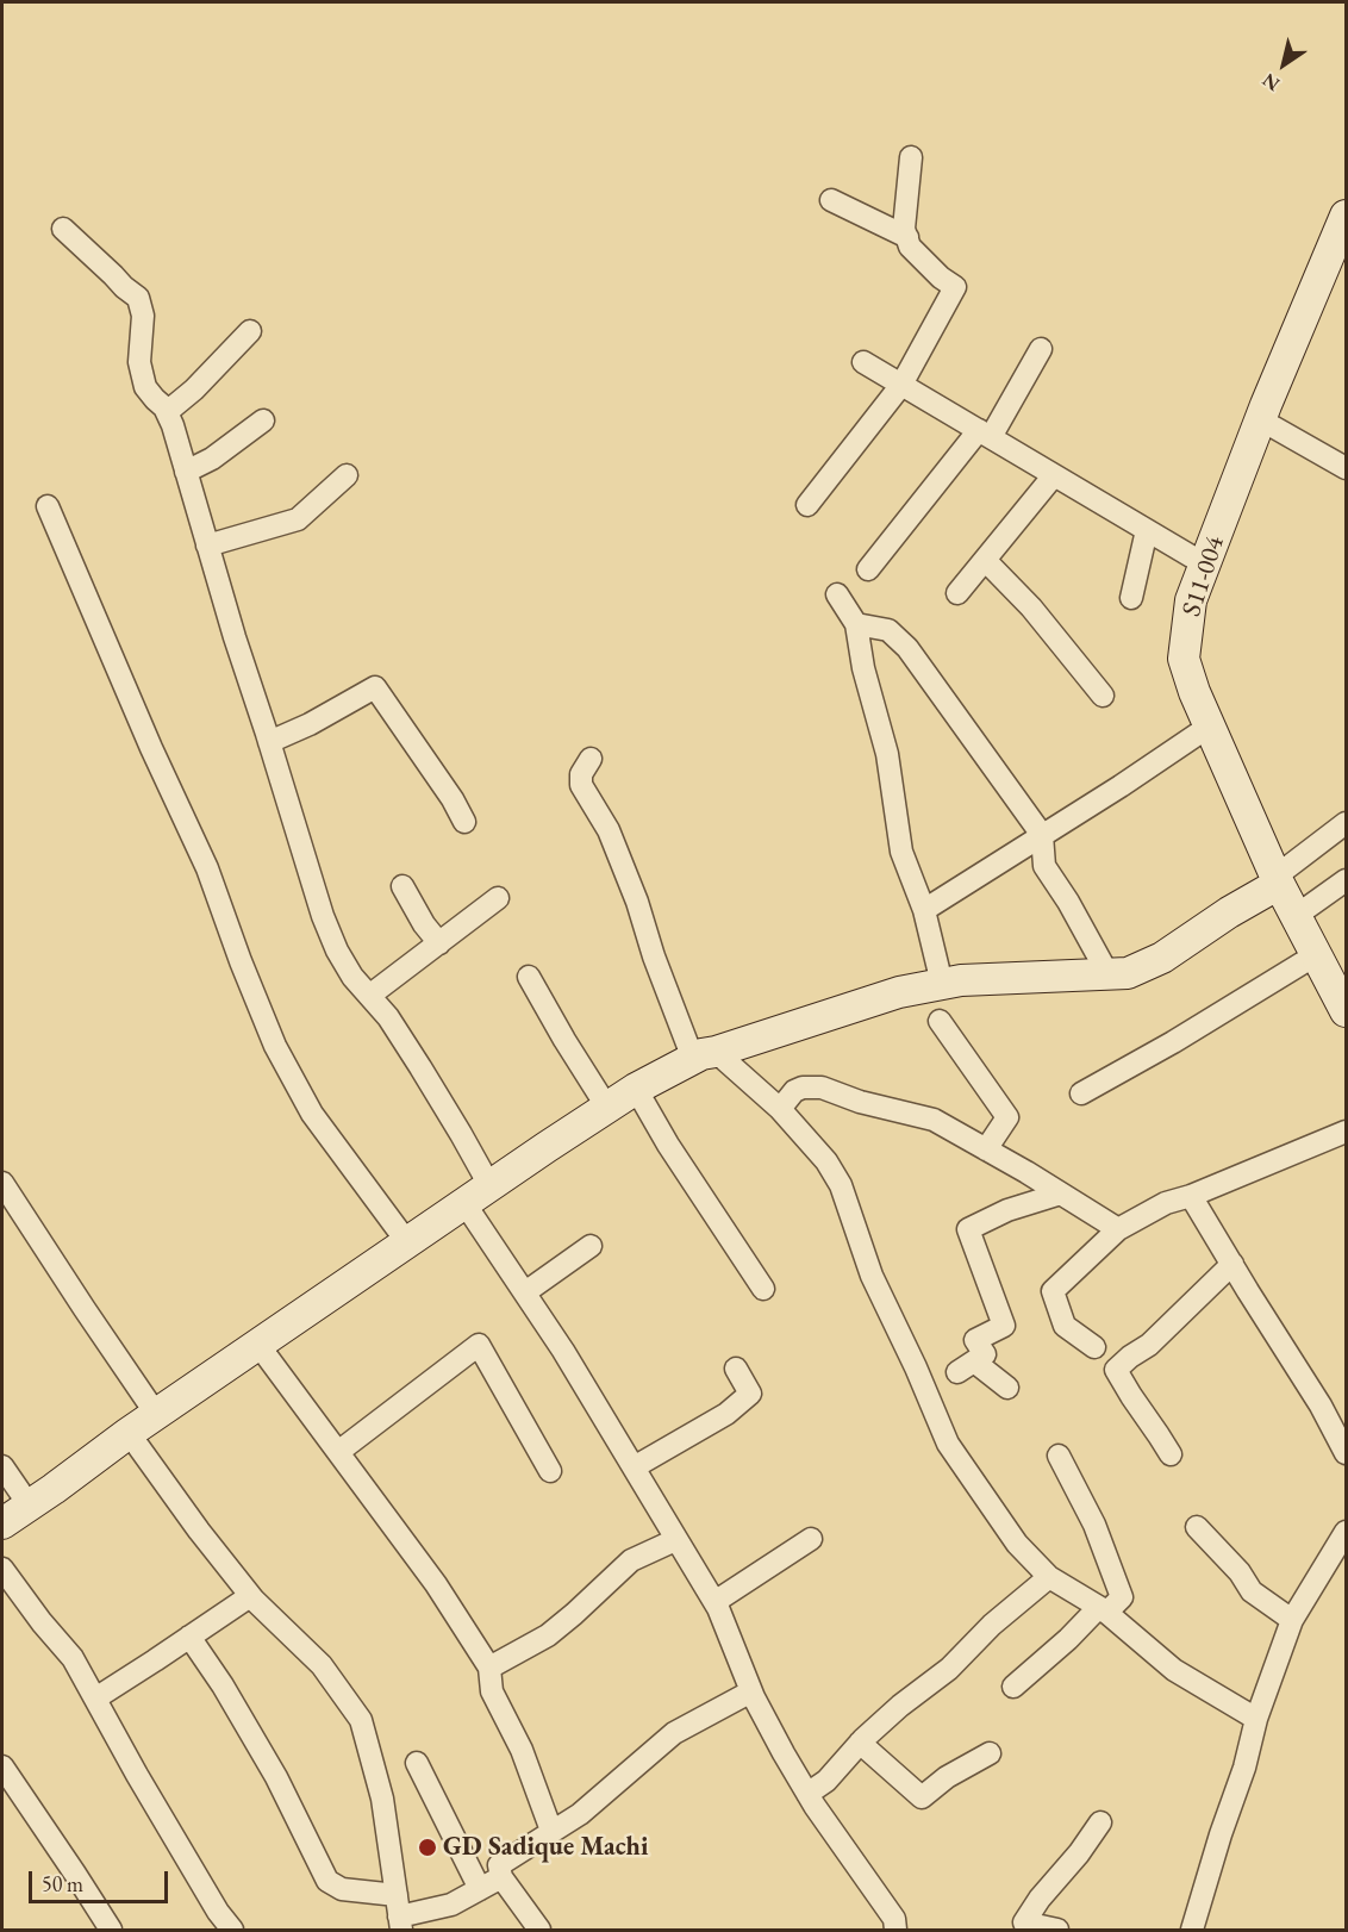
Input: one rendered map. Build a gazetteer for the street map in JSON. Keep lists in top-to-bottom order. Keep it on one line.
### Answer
{"streets":{"street":["S11-004"]},"places":["GD Sadique Machi"],"scale_bar":"50 m","north":"bottom left"}
